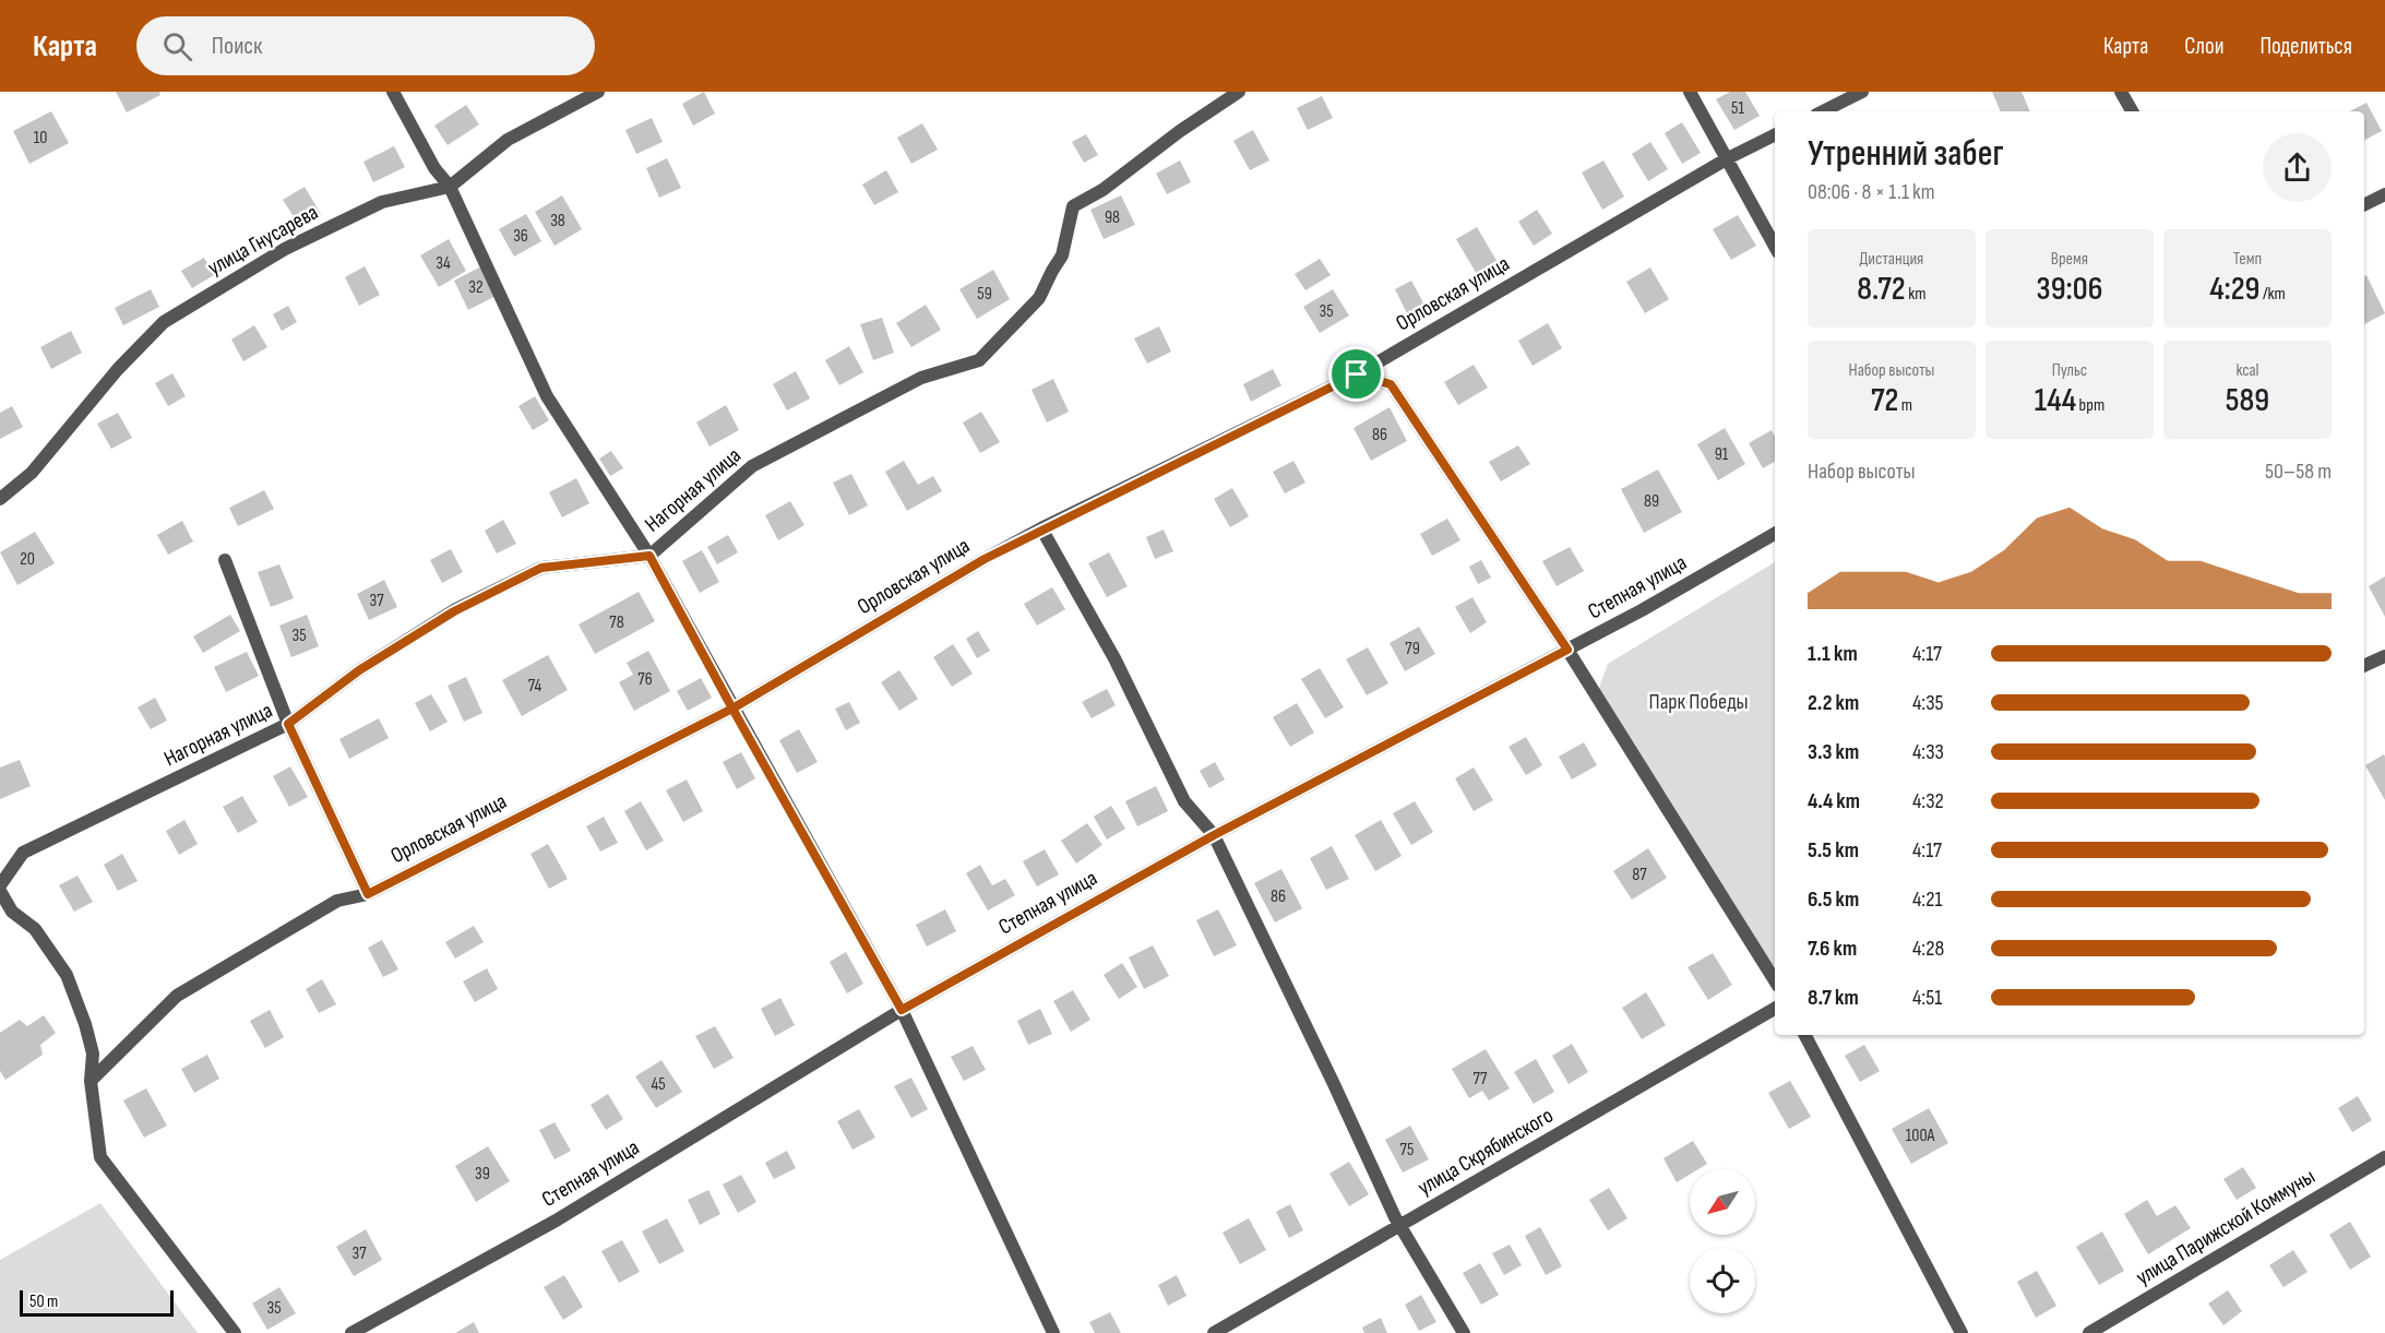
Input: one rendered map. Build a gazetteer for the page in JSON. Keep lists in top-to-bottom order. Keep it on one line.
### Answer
{"streets":{"street":["улица Гнусарева","Орловская улица","Нагорная улица","Степная улица","улица Скрябинского","улица Парижской Коммуны"]},"parks":["Парк Победы"],"house_numbers":["51","10","98","38","36","34","32","59","35","86","91","89","20","37","78","35","79","76","74","87","86","77","45","100А","75","39","37","35"],"scale_bar":"50 m","north":"bottom left","page":{"header":"Карта","search":"Поиск","nav":["Карта","Слои","Поделиться"],"heading":["Утренний забег","08:06 · 8 × 1.1 km"],"stats":[["Дистанция","8.72 km"],["Время","39:06"],["Темп","4:29 /km"],["Набор высоты","72 m"],["Пульс","144 bpm"],["kcal","589"]],"chart":["Набор высоты","50–58 m"],"list":[{"name":"1.1 km","note":"4:17"},{"name":"2.2 km","note":"4:35"},{"name":"3.3 km","note":"4:33"},{"name":"4.4 km","note":"4:32"},{"name":"5.5 km","note":"4:17"},{"name":"6.5 km","note":"4:21"},{"name":"7.6 km","note":"4:28"},{"name":"8.7 km","note":"4:51"}],"scale":"50 m"}}
